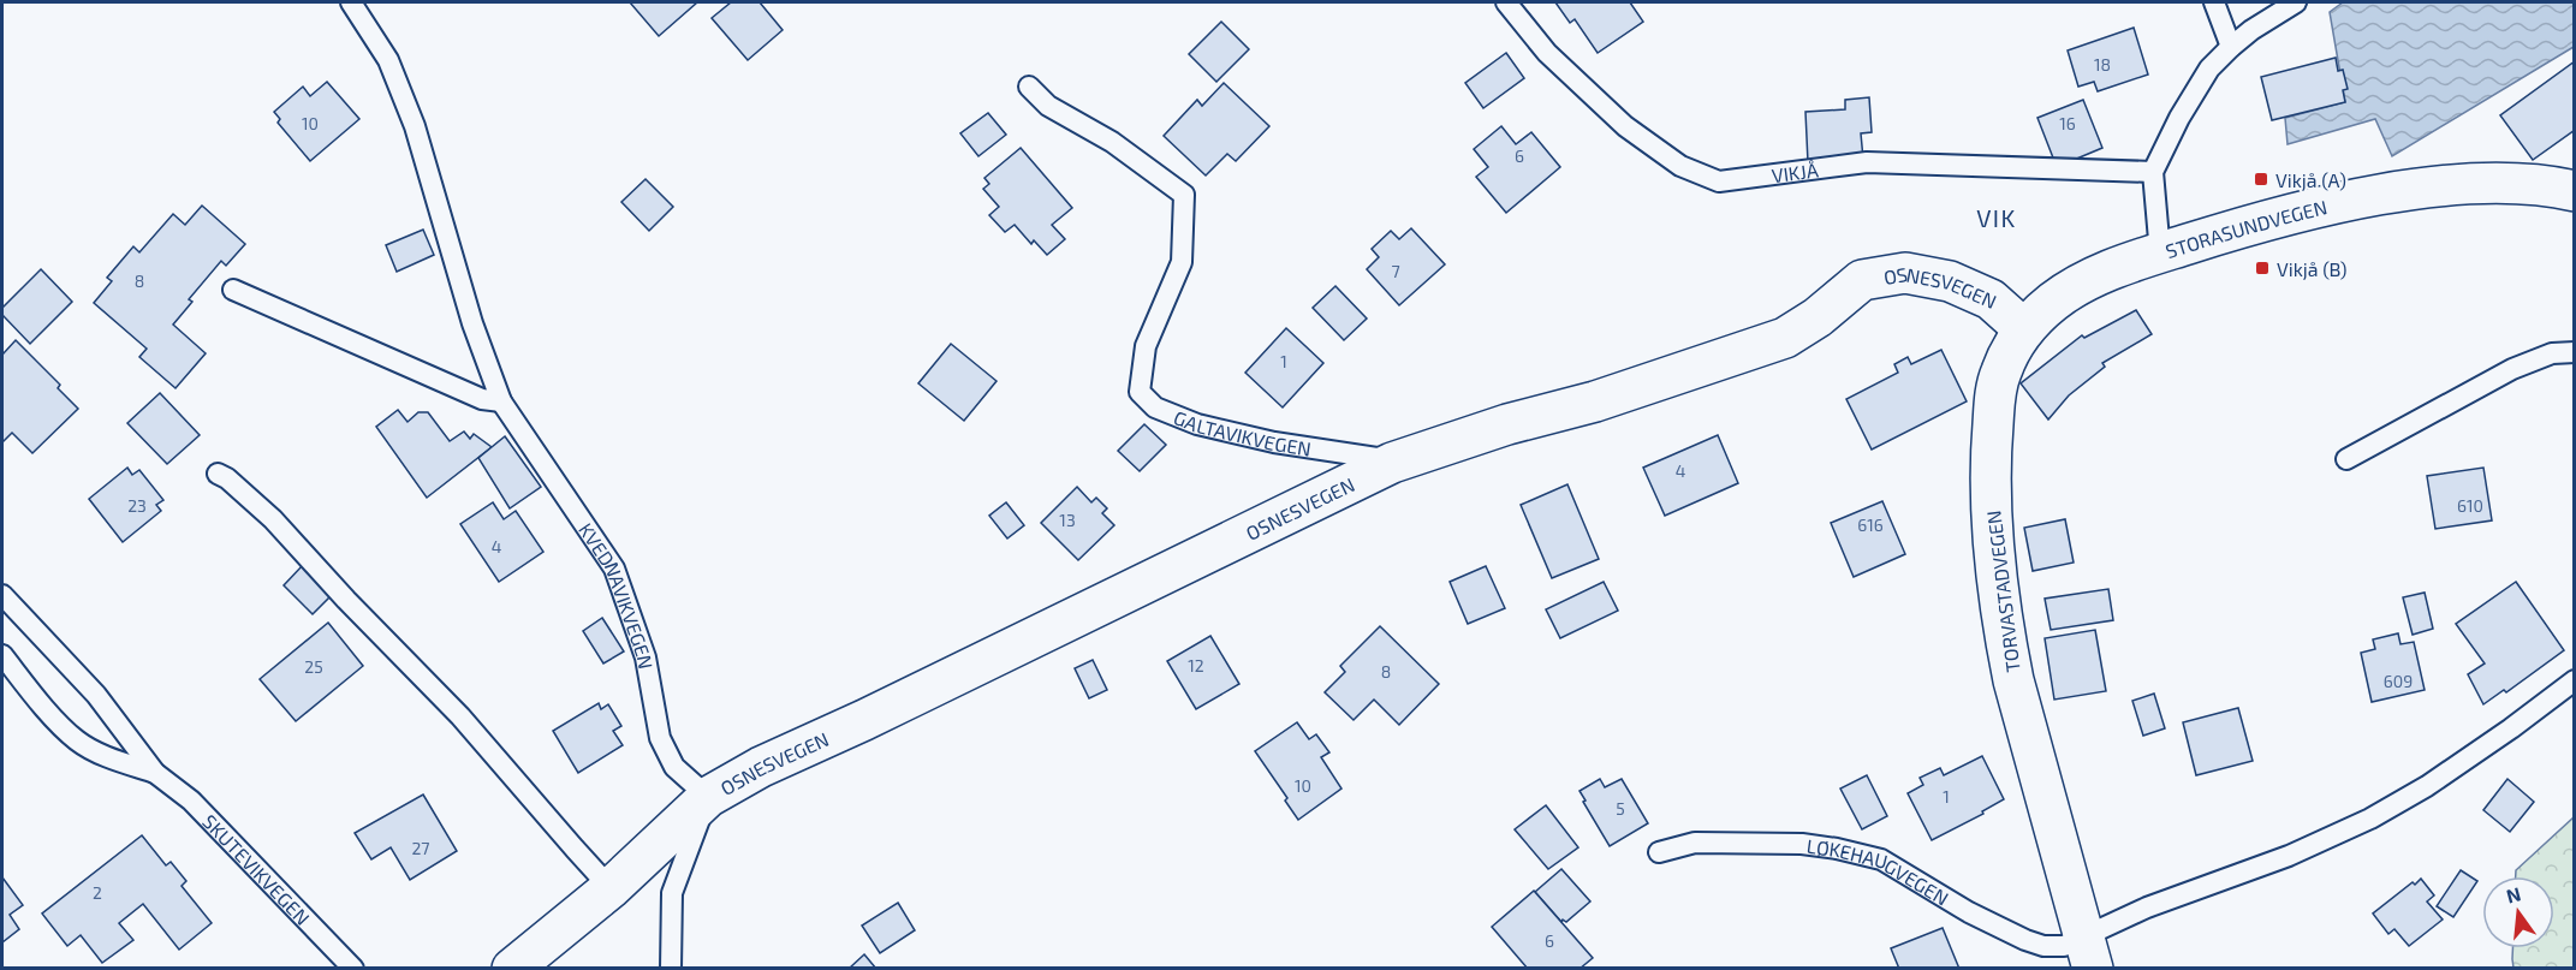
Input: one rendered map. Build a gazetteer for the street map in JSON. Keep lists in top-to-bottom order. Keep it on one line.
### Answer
{"streets":{"street":["STORASUNDVEGEN","OSNESVEGEN","TORVASTADVEGEN"],"lane":["VIKJÅ","GALTAVIKVEGEN","KVEDNAVIKVEGEN","SKUTEVIKVEGEN","LØKEHAUGVEGEN"]},"crossings":[["STORASUNDVEGEN","OSNESVEGEN"],["STORASUNDVEGEN","TORVASTADVEGEN"],["OSNESVEGEN","GALTAVIKVEGEN"],["OSNESVEGEN","TORVASTADVEGEN"],["OSNESVEGEN","KVEDNAVIKVEGEN"],["TORVASTADVEGEN","LØKEHAUGVEGEN"]],"districts":["VIK"],"places":{"transit":["Vikjå (A)","Vikjå (B)"]},"house_numbers":["18","10","16","6","7","8","1","4","23","610","13","616","4","12","25","8","609","10","1","5","27","2","6"],"north":"top"}
